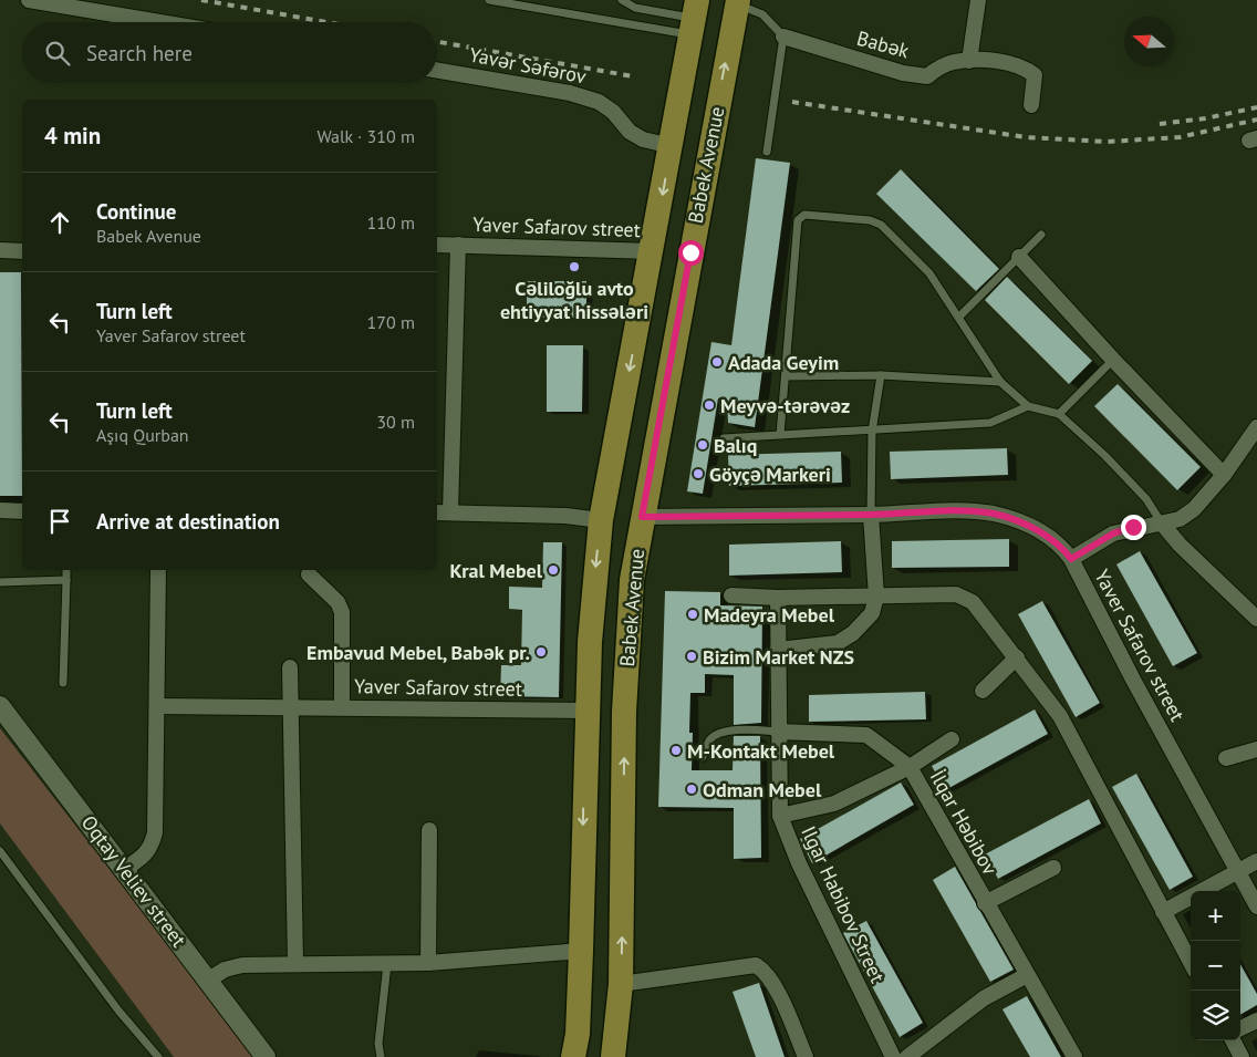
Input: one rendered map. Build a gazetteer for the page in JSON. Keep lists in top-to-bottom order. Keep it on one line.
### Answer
{"streets":{"main road":["Babek Avenue"],"street":["Babək","Yavər Səfərov","Yaver Safarov street","İlqar Həbibov","Oqtay Veliev street","Ilgar Habibov Street"]},"crossings":[["Yavər Səfərov","Babek Avenue"],["Babek Avenue","Yaver Safarov street"],["İlqar Həbibov","Ilgar Habibov Street"]],"places":["Cəliloğlu avto ehtiyyat hissələri","Adada Geyim","Meyvə-tərəvəz","Balıq","Göyçə Markeri","Kral Mebel","Madeyra Mebel","Embavud Mebel, Babək pr.","Bizim Market NZS","M-Kontakt Mebel","Odman Mebel"],"north":"left","page":{"search":"Search here","heading":["4 min","Walk · 310 m"],"list":[["Continue","Babek Avenue","110 m"],["Turn left","Yaver Safarov street","170 m"],["Turn left","Aşıq Qurban","30 m"],"Arrive at destination"],"map_buttons":["+","−"]}}
